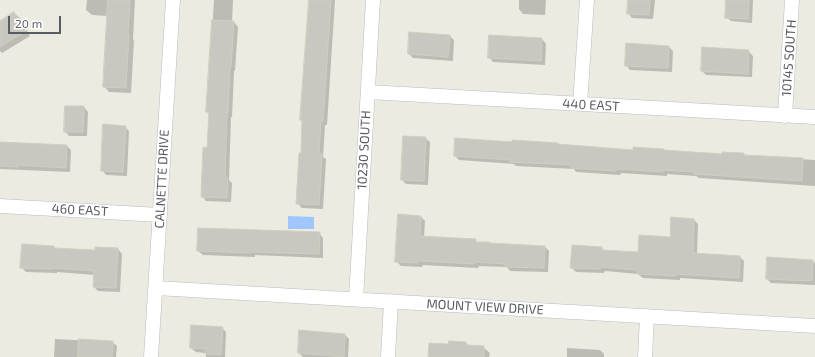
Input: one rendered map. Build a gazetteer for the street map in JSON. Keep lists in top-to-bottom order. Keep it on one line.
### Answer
{"streets":{"street":["10145 SOUTH","440 EAST","10230 SOUTH","CALNETTE DRIVE","460 EAST","MOUNT VIEW DRIVE"]},"crossings":[["10145 SOUTH","440 EAST"],["440 EAST","10230 SOUTH"],["10230 SOUTH","MOUNT VIEW DRIVE"],["CALNETTE DRIVE","460 EAST"],["CALNETTE DRIVE","MOUNT VIEW DRIVE"]],"scale_bar":"20 m"}
